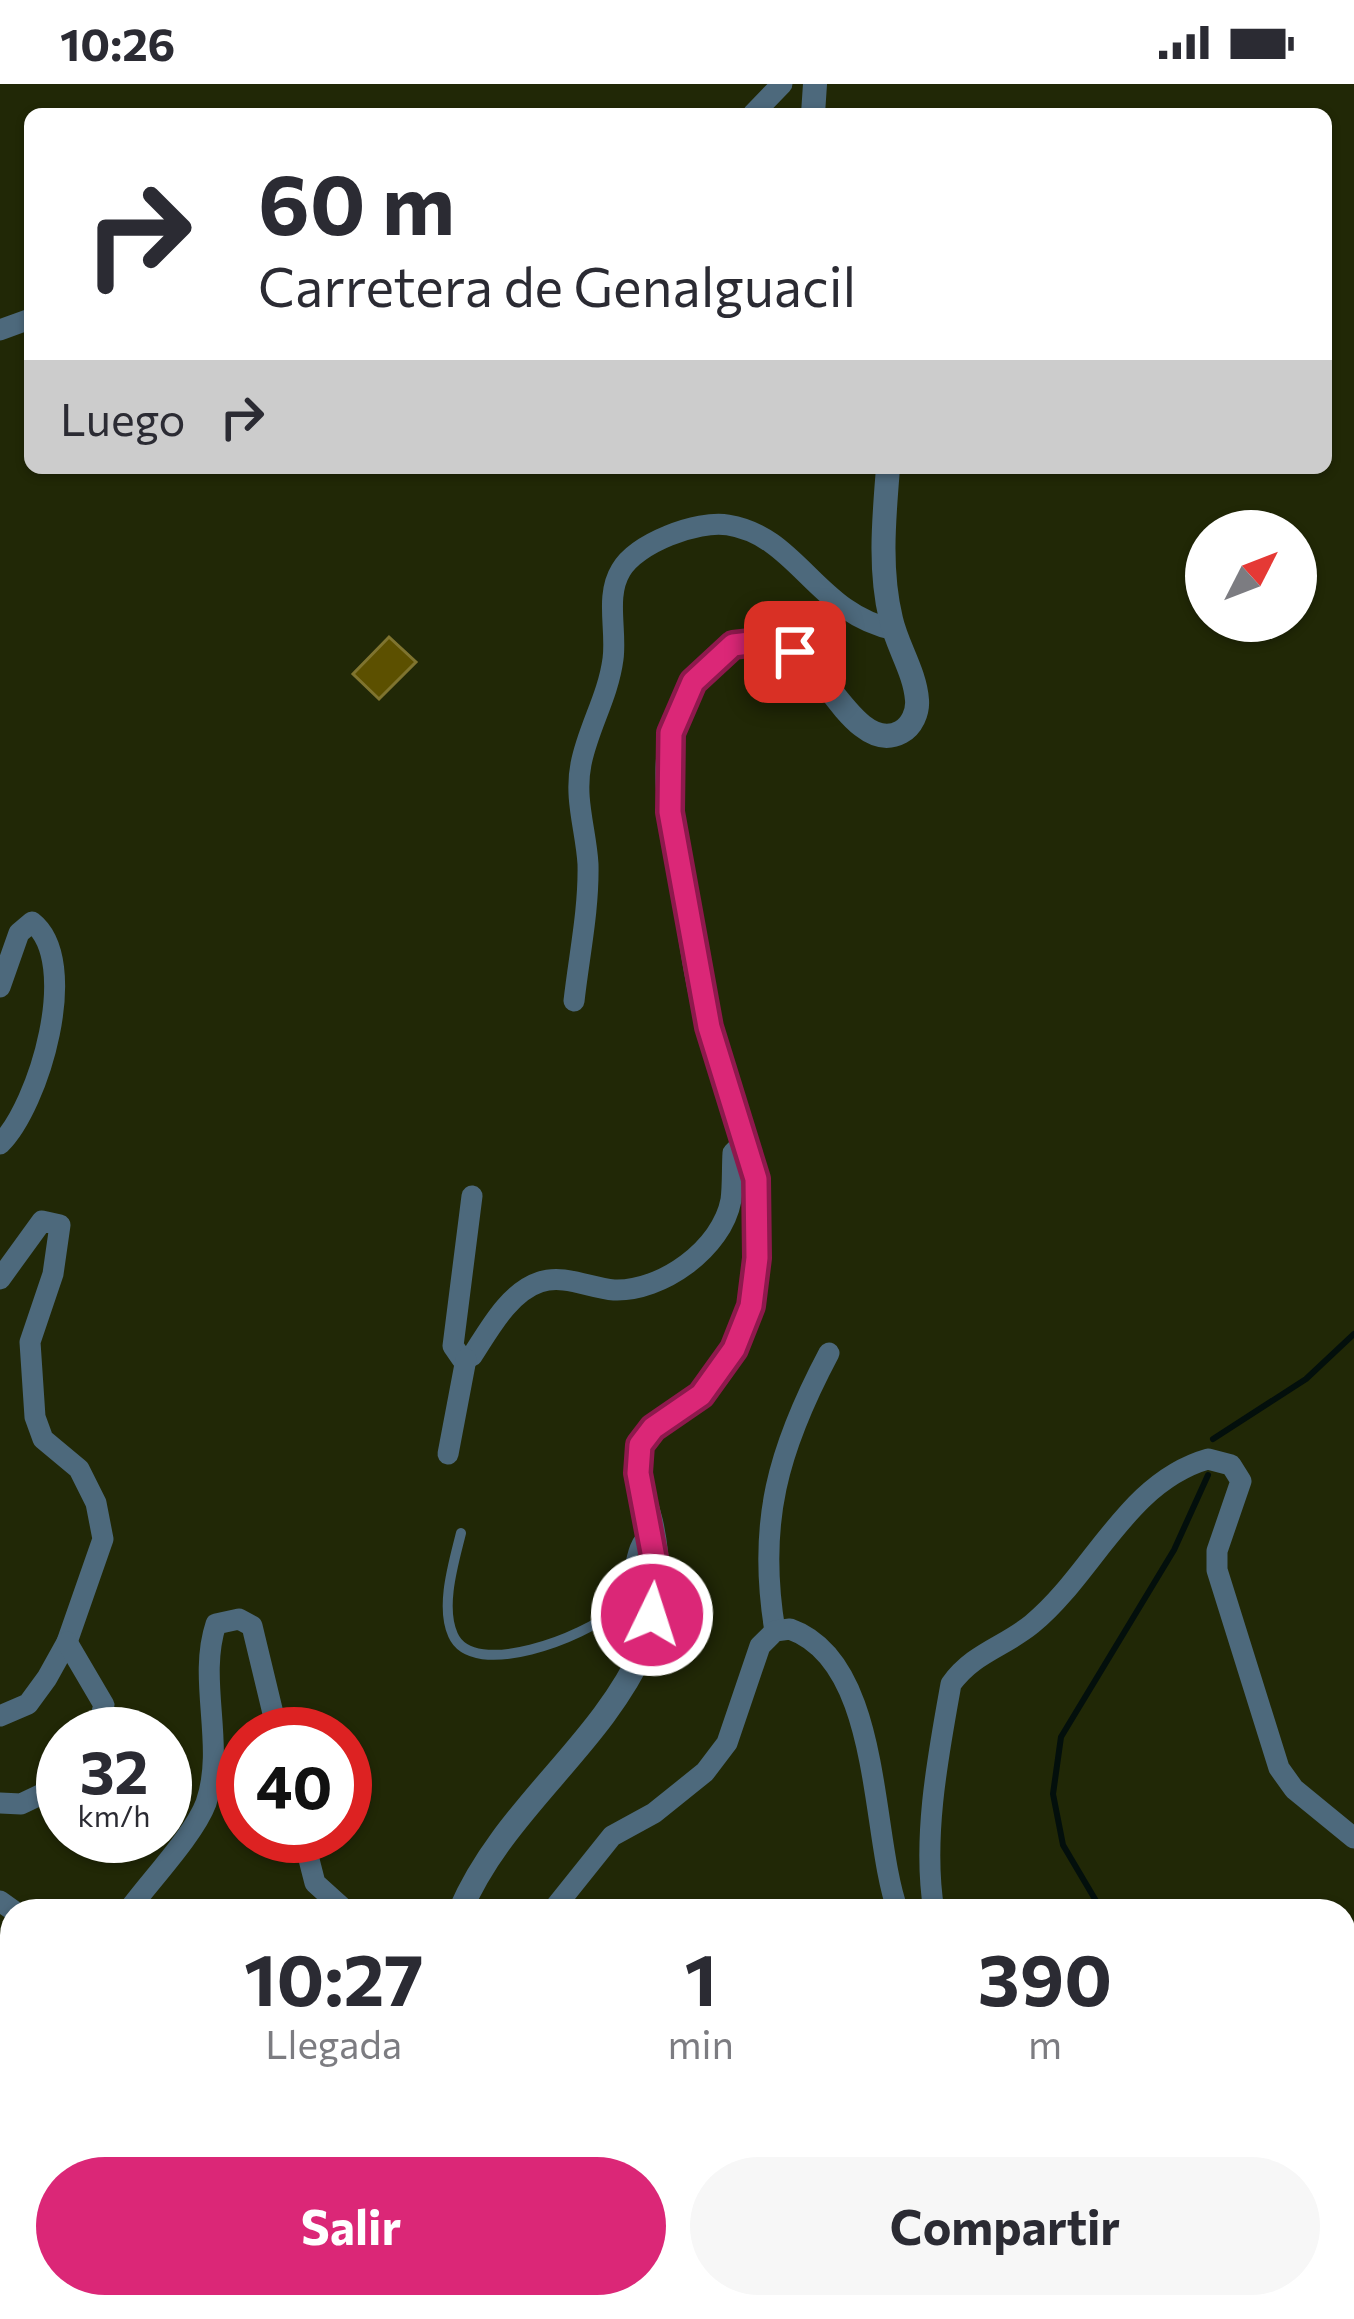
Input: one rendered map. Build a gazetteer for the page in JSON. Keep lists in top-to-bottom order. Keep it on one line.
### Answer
{"north":"top right","page":{"status":"10:26","turn":["60 m","Carretera de Genalguacil"],"then":"Luego","speed":"32 km/h","limit":"40","eta":["10:27","Llegada","1","min","390","m"],"buttons":["Salir","Compartir"]}}
